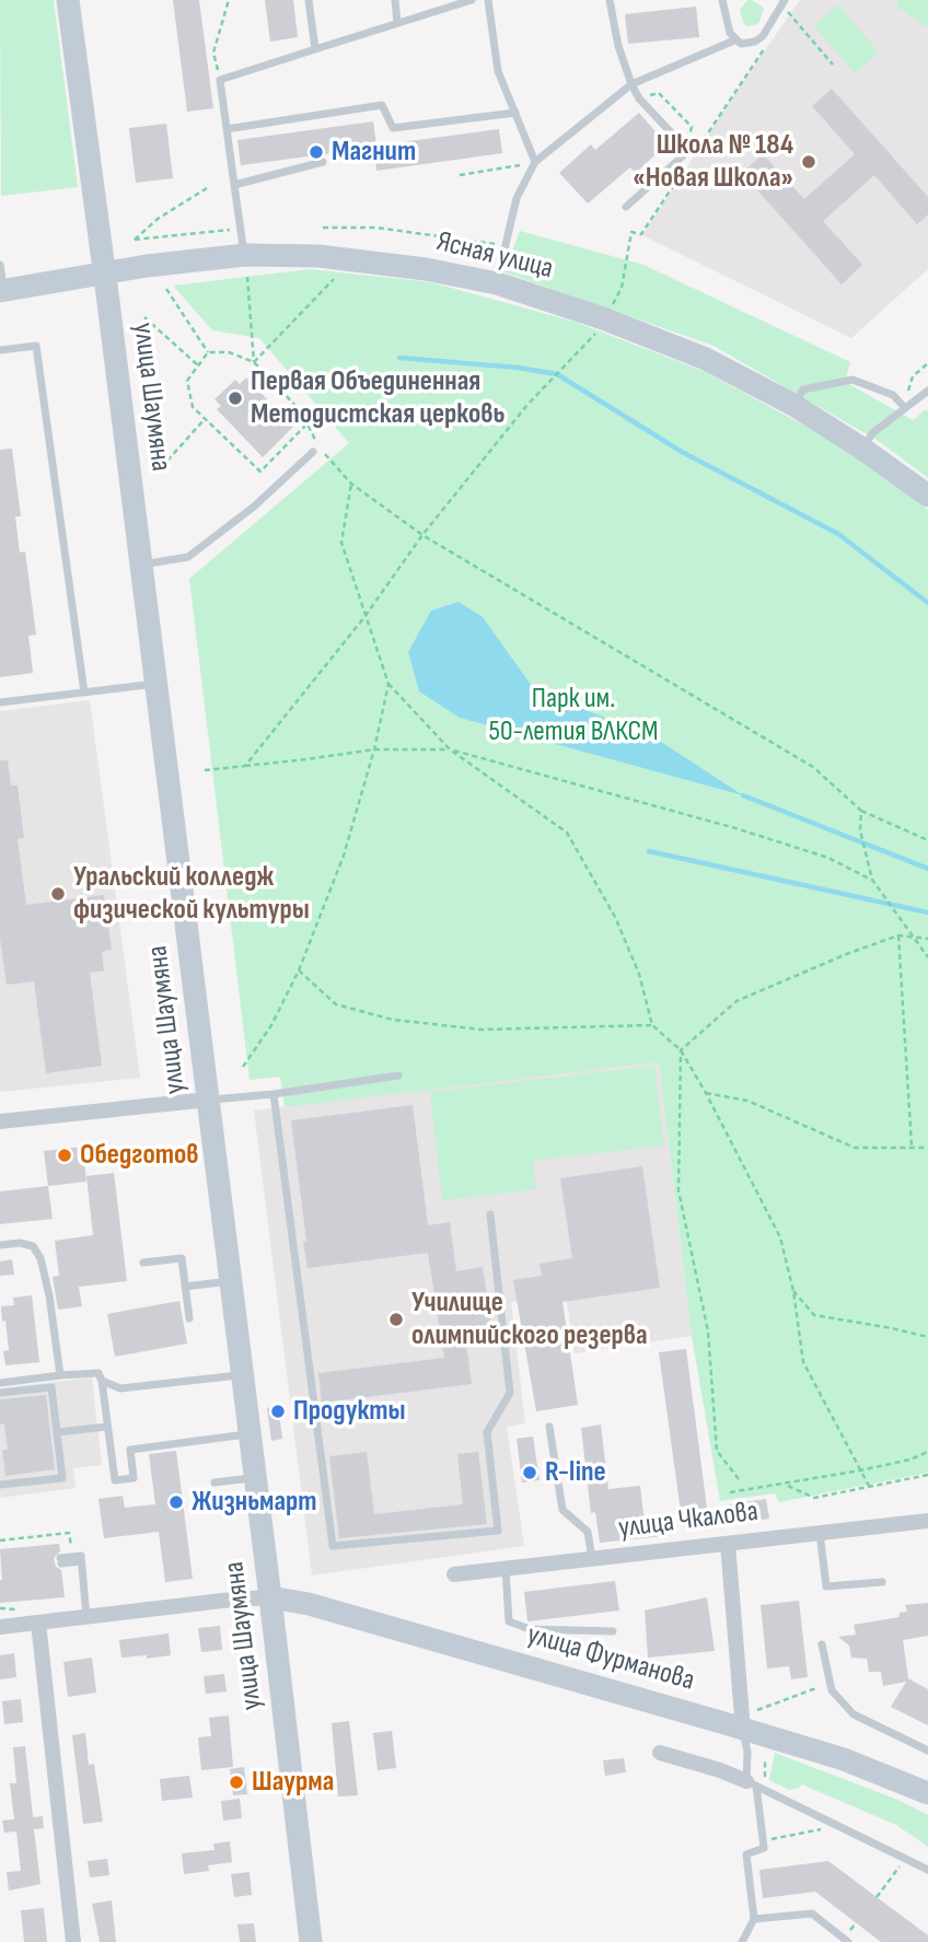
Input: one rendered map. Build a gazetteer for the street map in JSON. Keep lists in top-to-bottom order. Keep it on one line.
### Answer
{"streets":{"street":["Ясная улица","улица Шаумяна","улица Чкалова","улица Фурманова"]},"crossings":[["Ясная улица","улица Шаумяна"],["улица Шаумяна","улица Фурманова"]],"parks":["Парк им. 50-летия ВЛКСМ"],"places":["Магнит","Школа № 184 «Новая Школа»","Первая Объединенная Методистская церковь","Уральский колледж физической культуры","Обедготов","Училище олимпийского резерва","Продукты","R-line","Жизньмарт","Шаурма"]}
